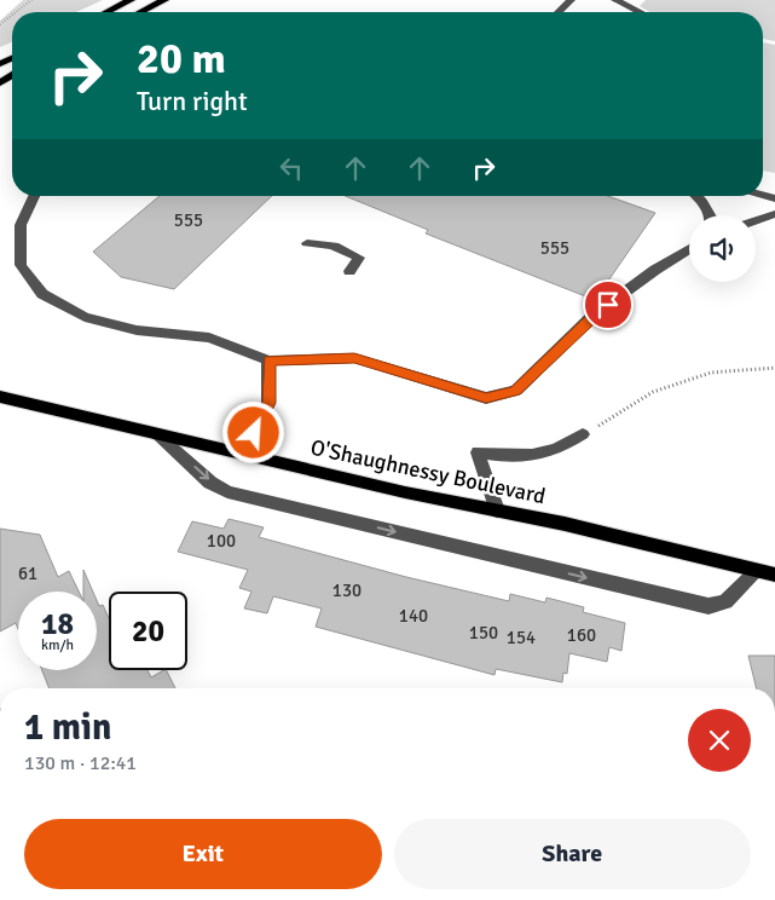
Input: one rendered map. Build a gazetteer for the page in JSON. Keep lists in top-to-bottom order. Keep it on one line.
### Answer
{"streets":{"main road":["O'Shaughnessy Boulevard"]},"house_numbers":["555","555","100","61","130","140","150","160","154"],"page":{"turn":["20 m","Turn right"],"speed":"18 km/h","limit":"20","heading":["1 min","130 m · 12:41"],"buttons":["Exit","Share"]}}
